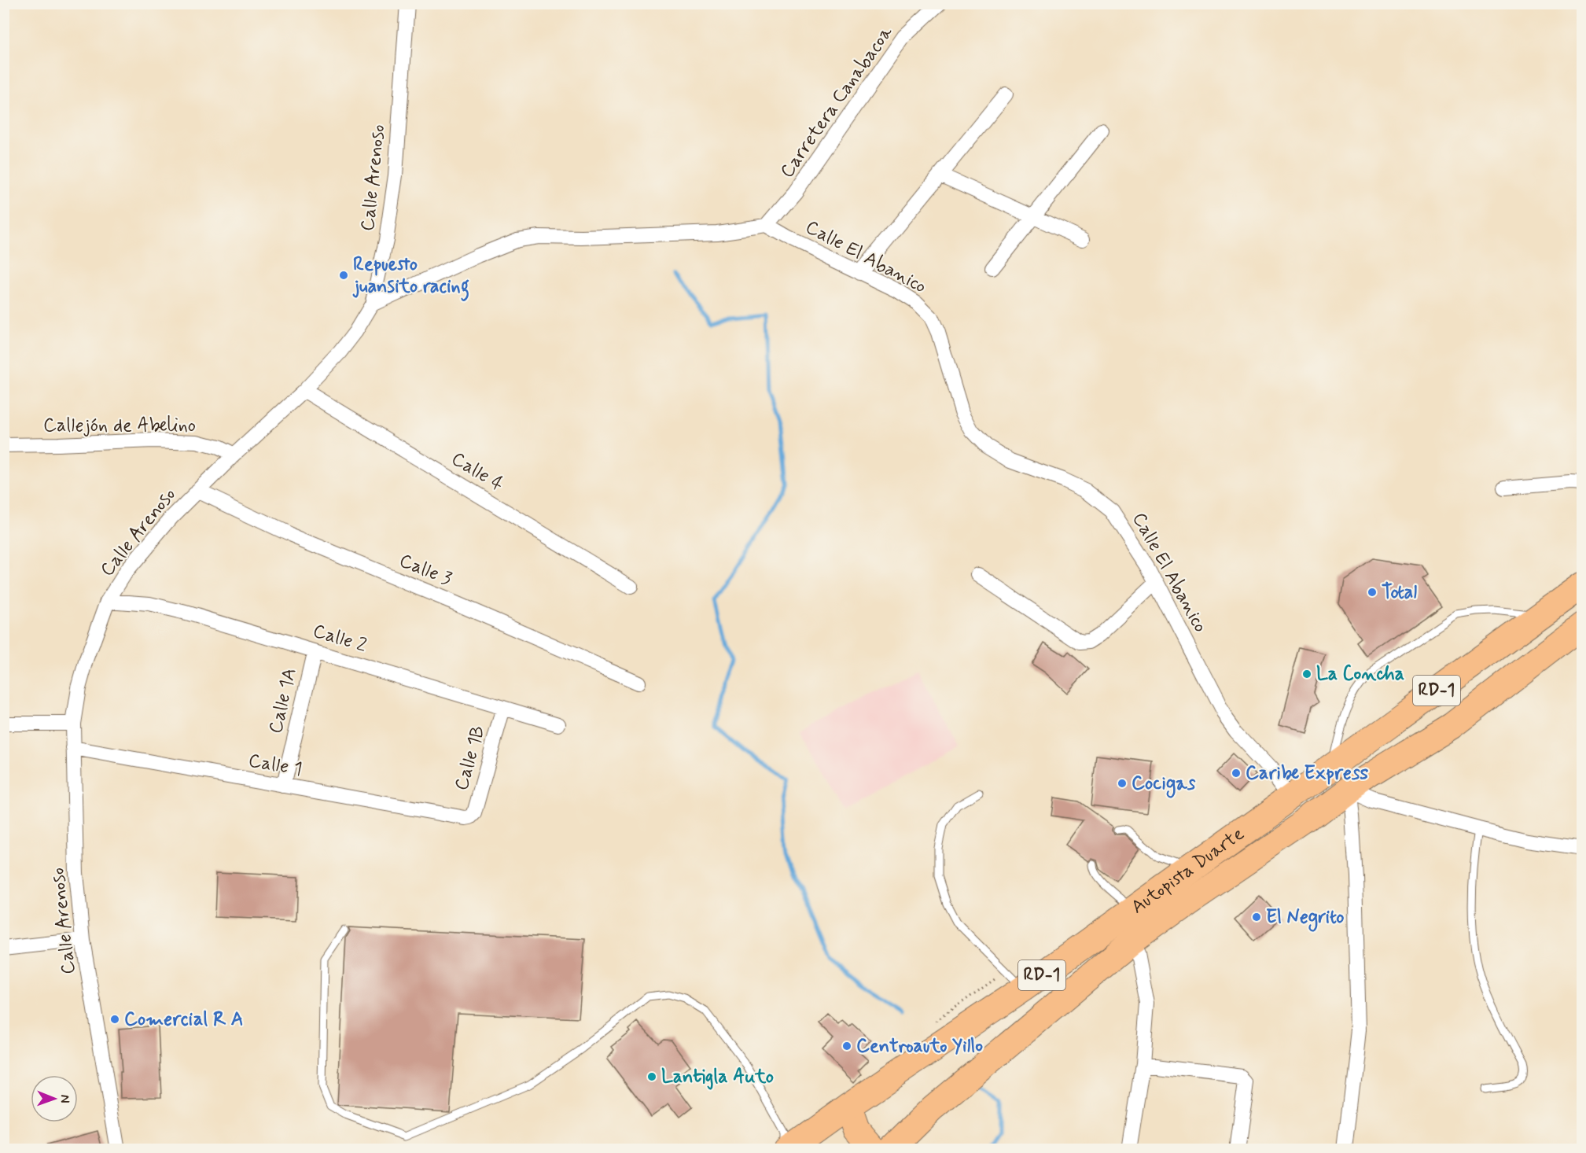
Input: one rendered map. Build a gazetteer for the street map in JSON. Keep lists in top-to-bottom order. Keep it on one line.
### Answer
{"streets":{"highway":["RD-1","Autopista Duarte"],"street":["Carretera Canabacoa","Calle Arenoso","Calle El Abanico","Callejón de Abelino","Calle 4","Calle 3","Calle 2","Calle 1A","Calle 1B","Calle 1"]},"crossings":[["Carretera Canabacoa","Calle El Abanico"],["Calle Arenoso","Callejón de Abelino"],["Calle Arenoso","Calle 4"],["Calle Arenoso","Calle 3"],["Calle Arenoso","Calle 2"],["Calle Arenoso","Calle 1"],["Calle El Abanico","Autopista Duarte"],["Calle 2","Calle 1A"],["Calle 2","Calle 1B"],["Calle 1A","Calle 1"],["Calle 1B","Calle 1"]],"places":["Repuesto juansito racing","Total","La Concha","Caribe Express","Cocigas","El Negrito","Comercial R A","Centroauto Yillo","Lantigla Auto"],"north":"right"}
